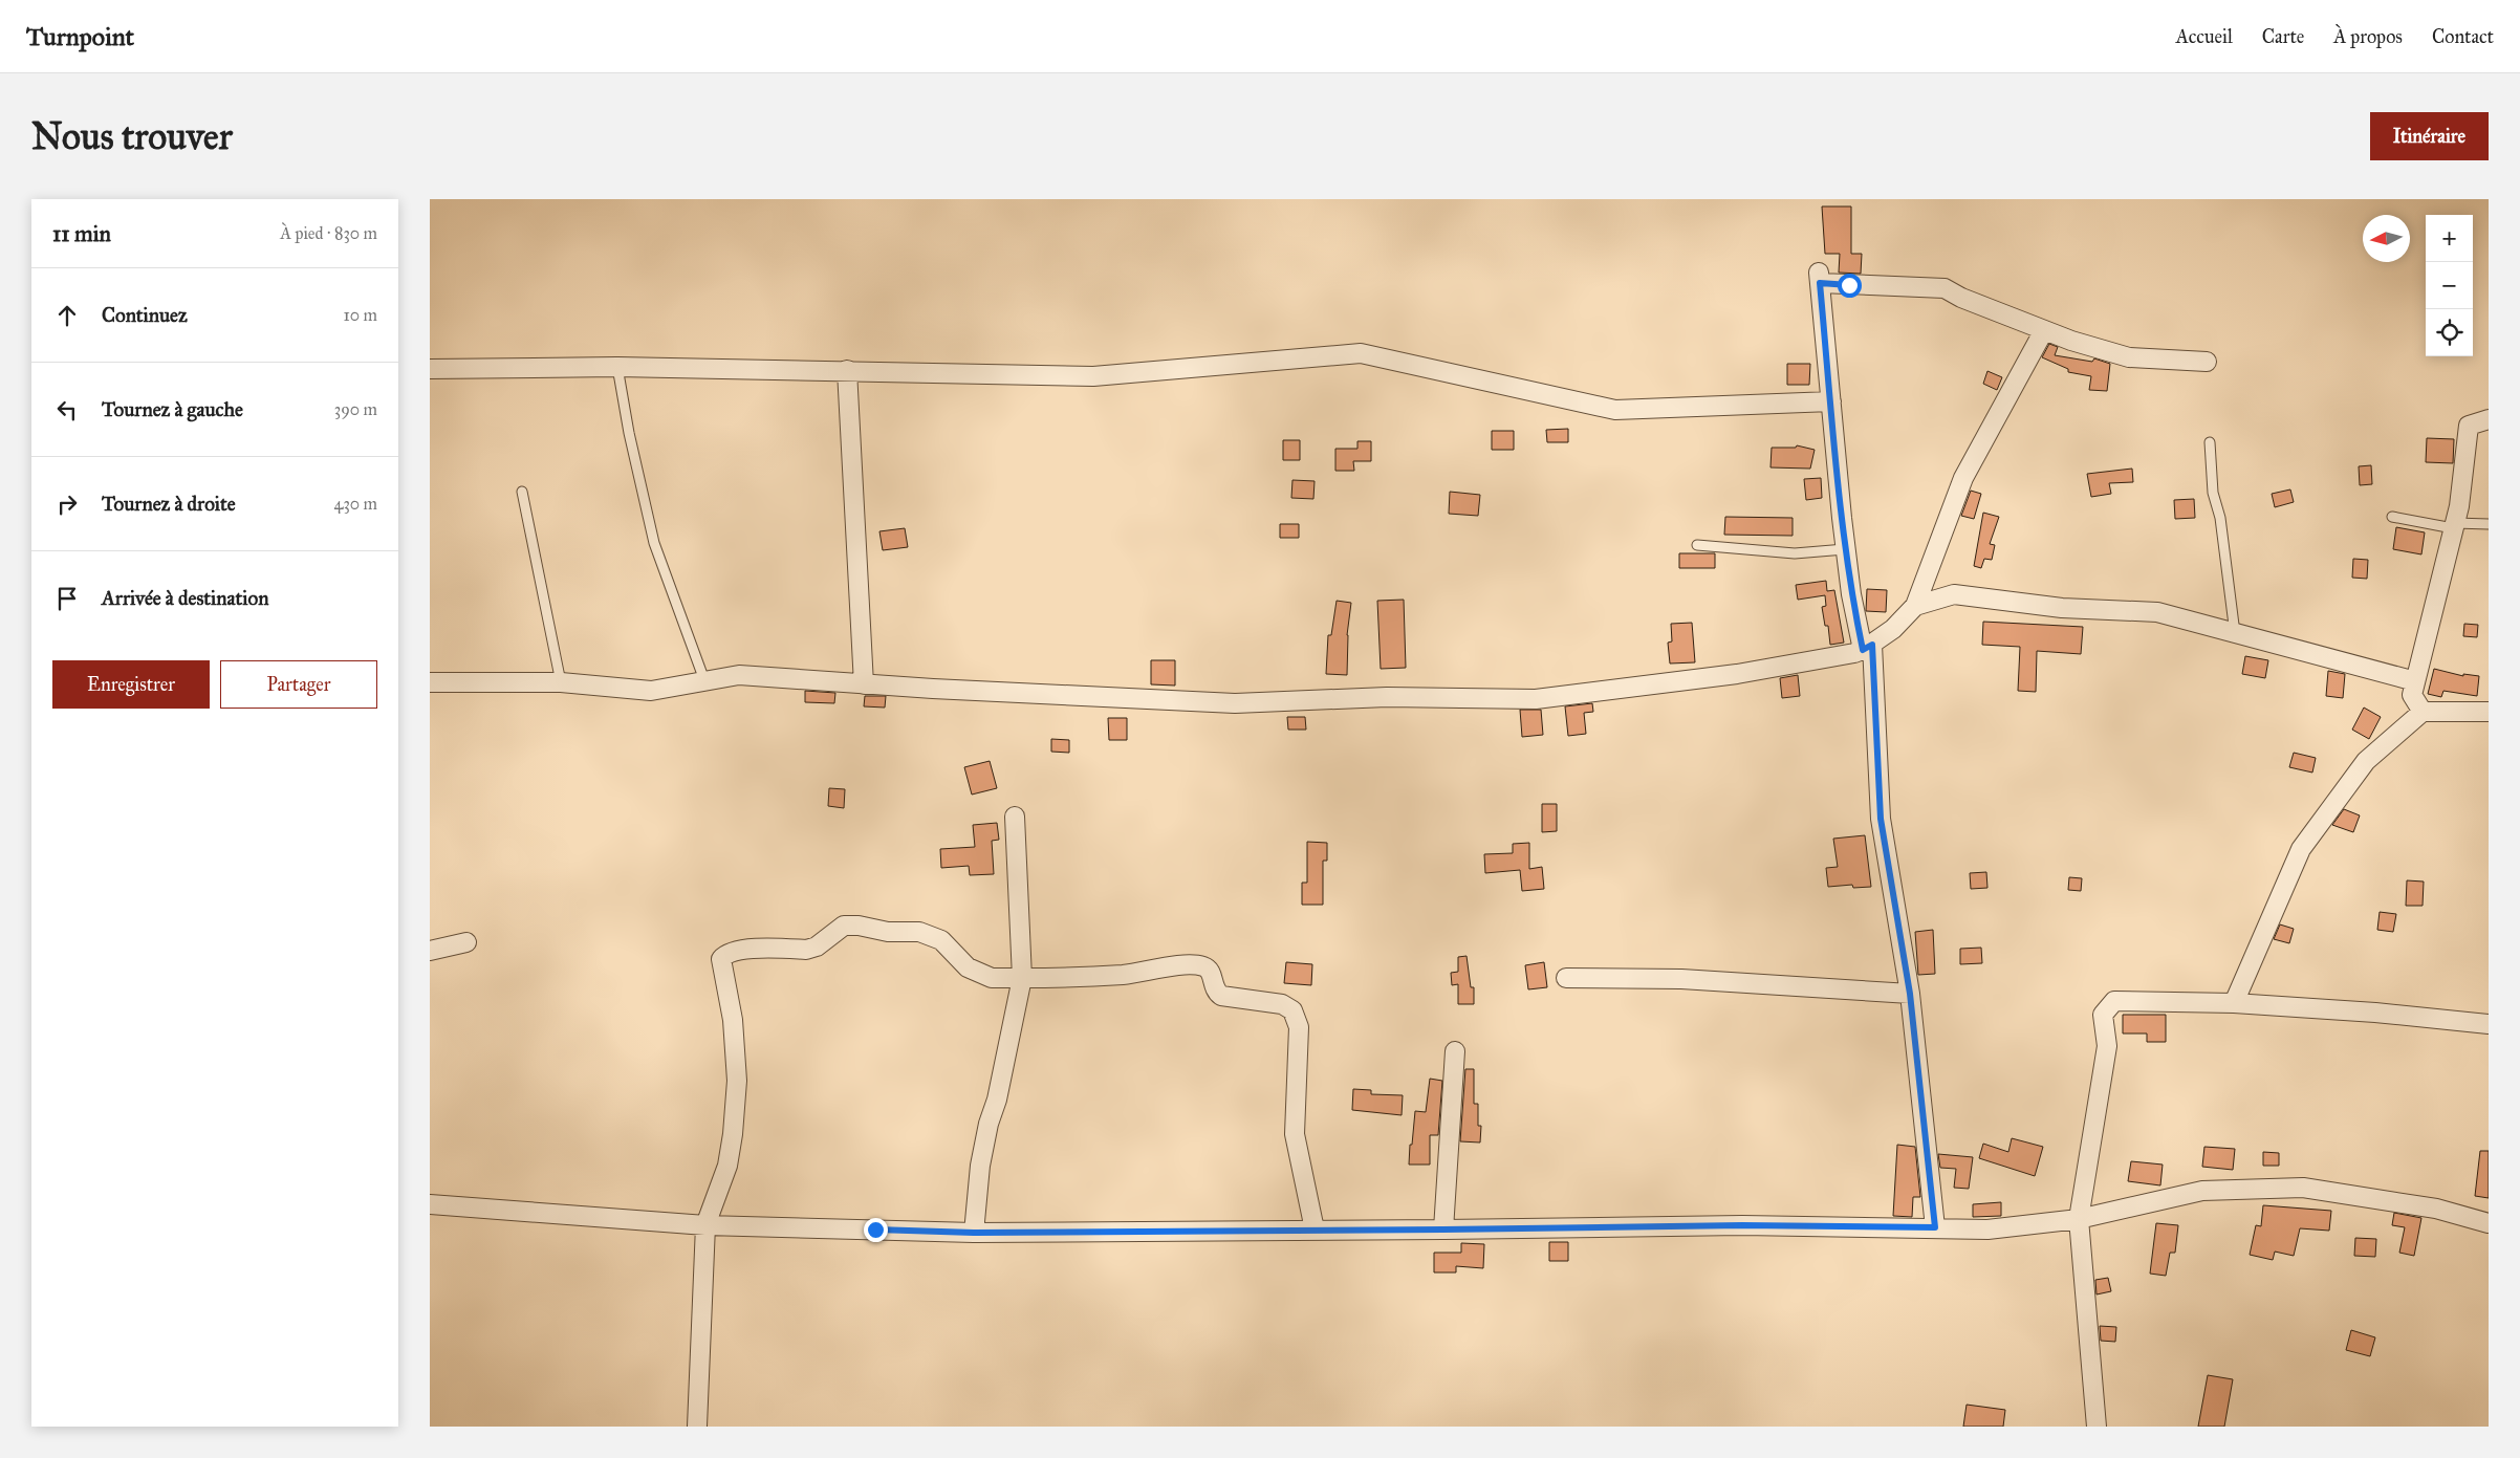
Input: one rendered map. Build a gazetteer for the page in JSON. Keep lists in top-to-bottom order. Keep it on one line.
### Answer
{"north":"left","page":{"header":"Turnpoint","nav":["Accueil","Carte","À propos","Contact"],"buttons":["Itinéraire",["Enregistrer","Partager"]],"title":"Nous trouver","heading":["11 min","À pied · 830 m"],"map_buttons":["+","−"],"list":[["Continuez","10 m"],["Tournez à gauche","390 m"],["Tournez à droite","430 m"],"Arrivée à destination"]}}
